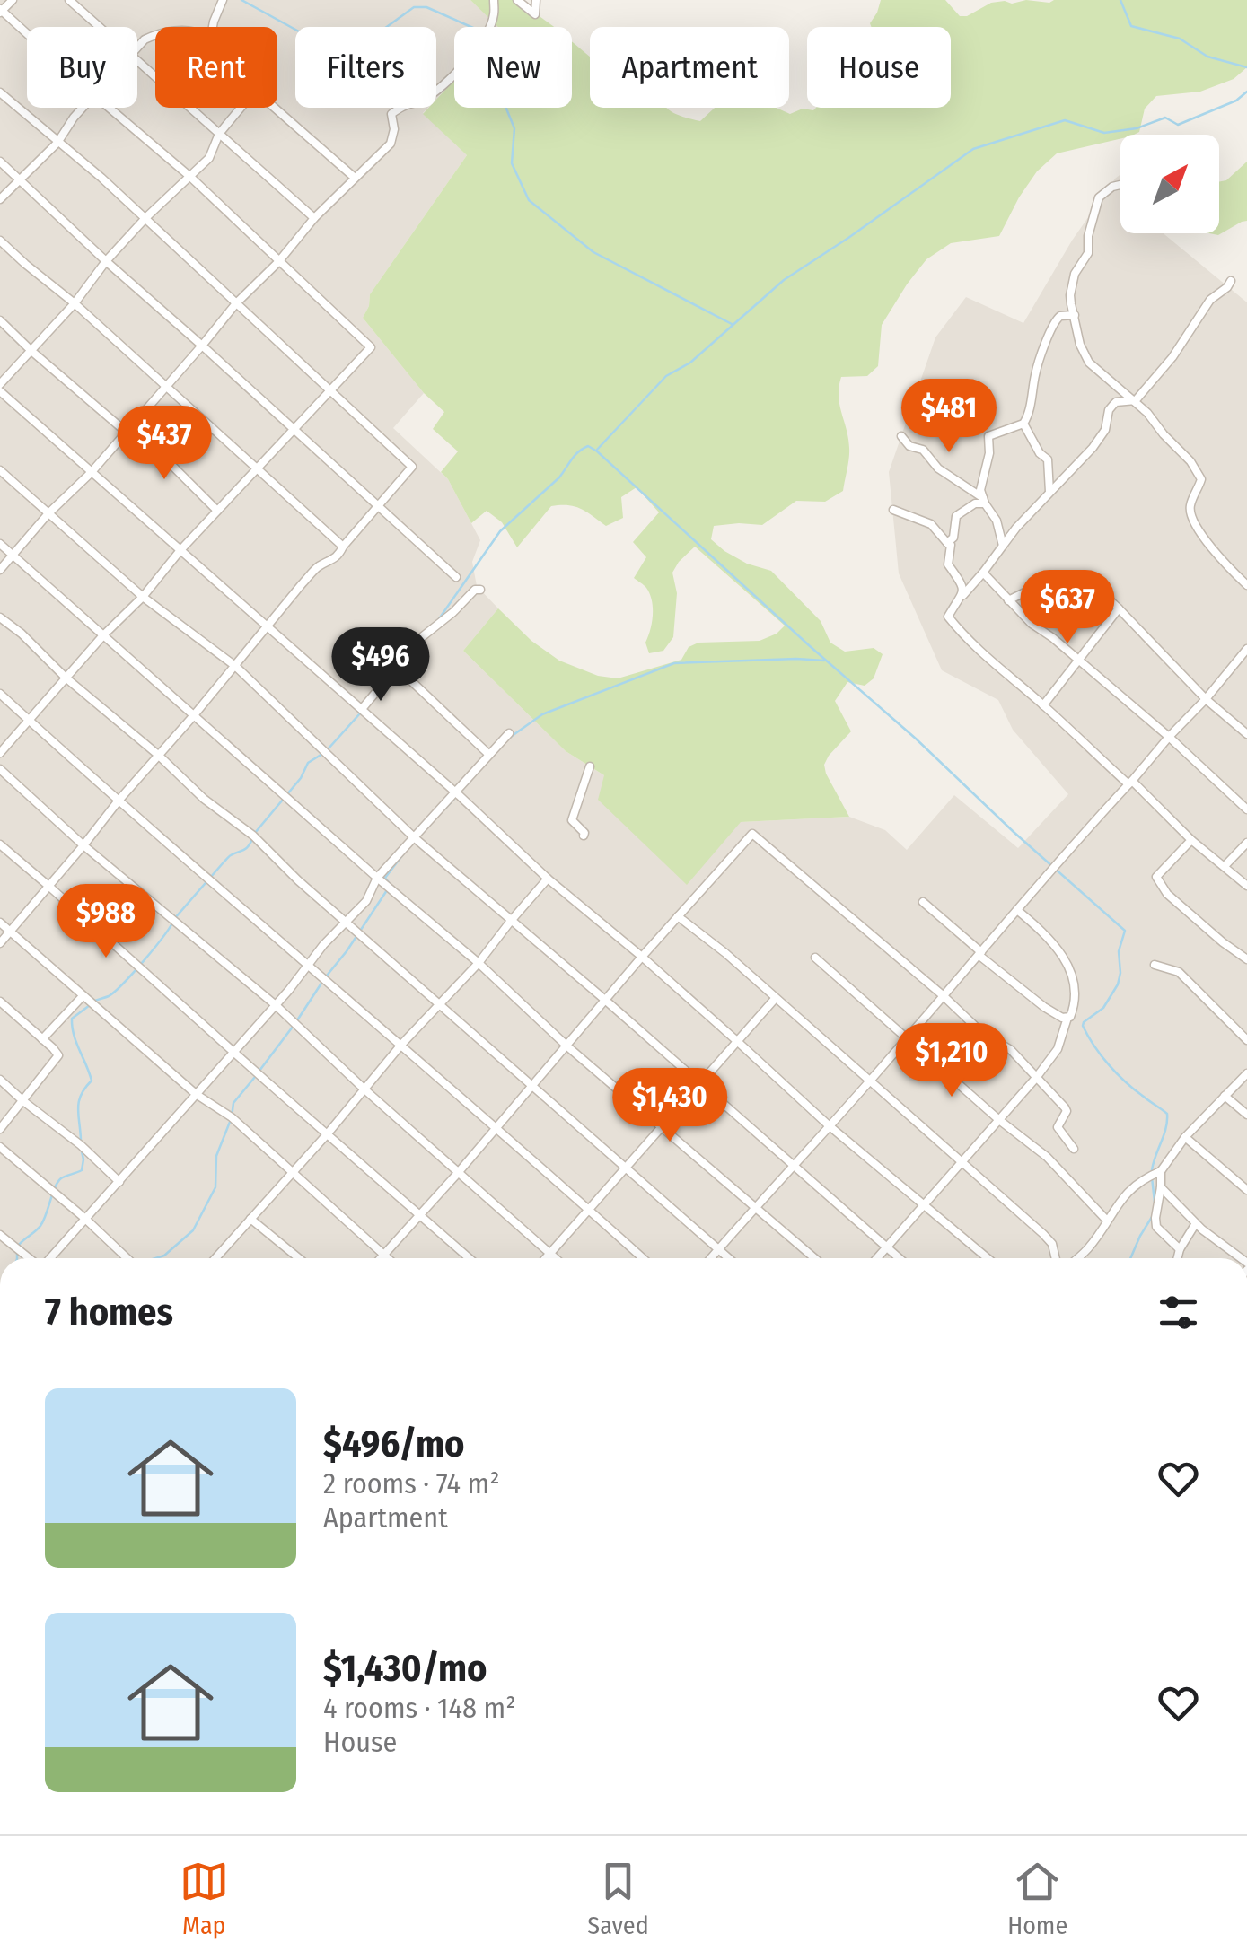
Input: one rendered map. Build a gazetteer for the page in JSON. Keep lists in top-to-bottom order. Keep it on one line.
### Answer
{"north":"top right","page":{"chip":["Buy","Rent","Filters","New","Apartment","House"],"price":["$481","$437","$637","$496","$988","$1,210","$1,430"],"heading":"7 homes","list":[{"name":"$496/mo","note":"2 rooms · 74 m² · Apartment"},{"name":"$1,430/mo","note":"4 rooms · 148 m² · House"}],"tabs":["Map","Saved","Home"]}}
